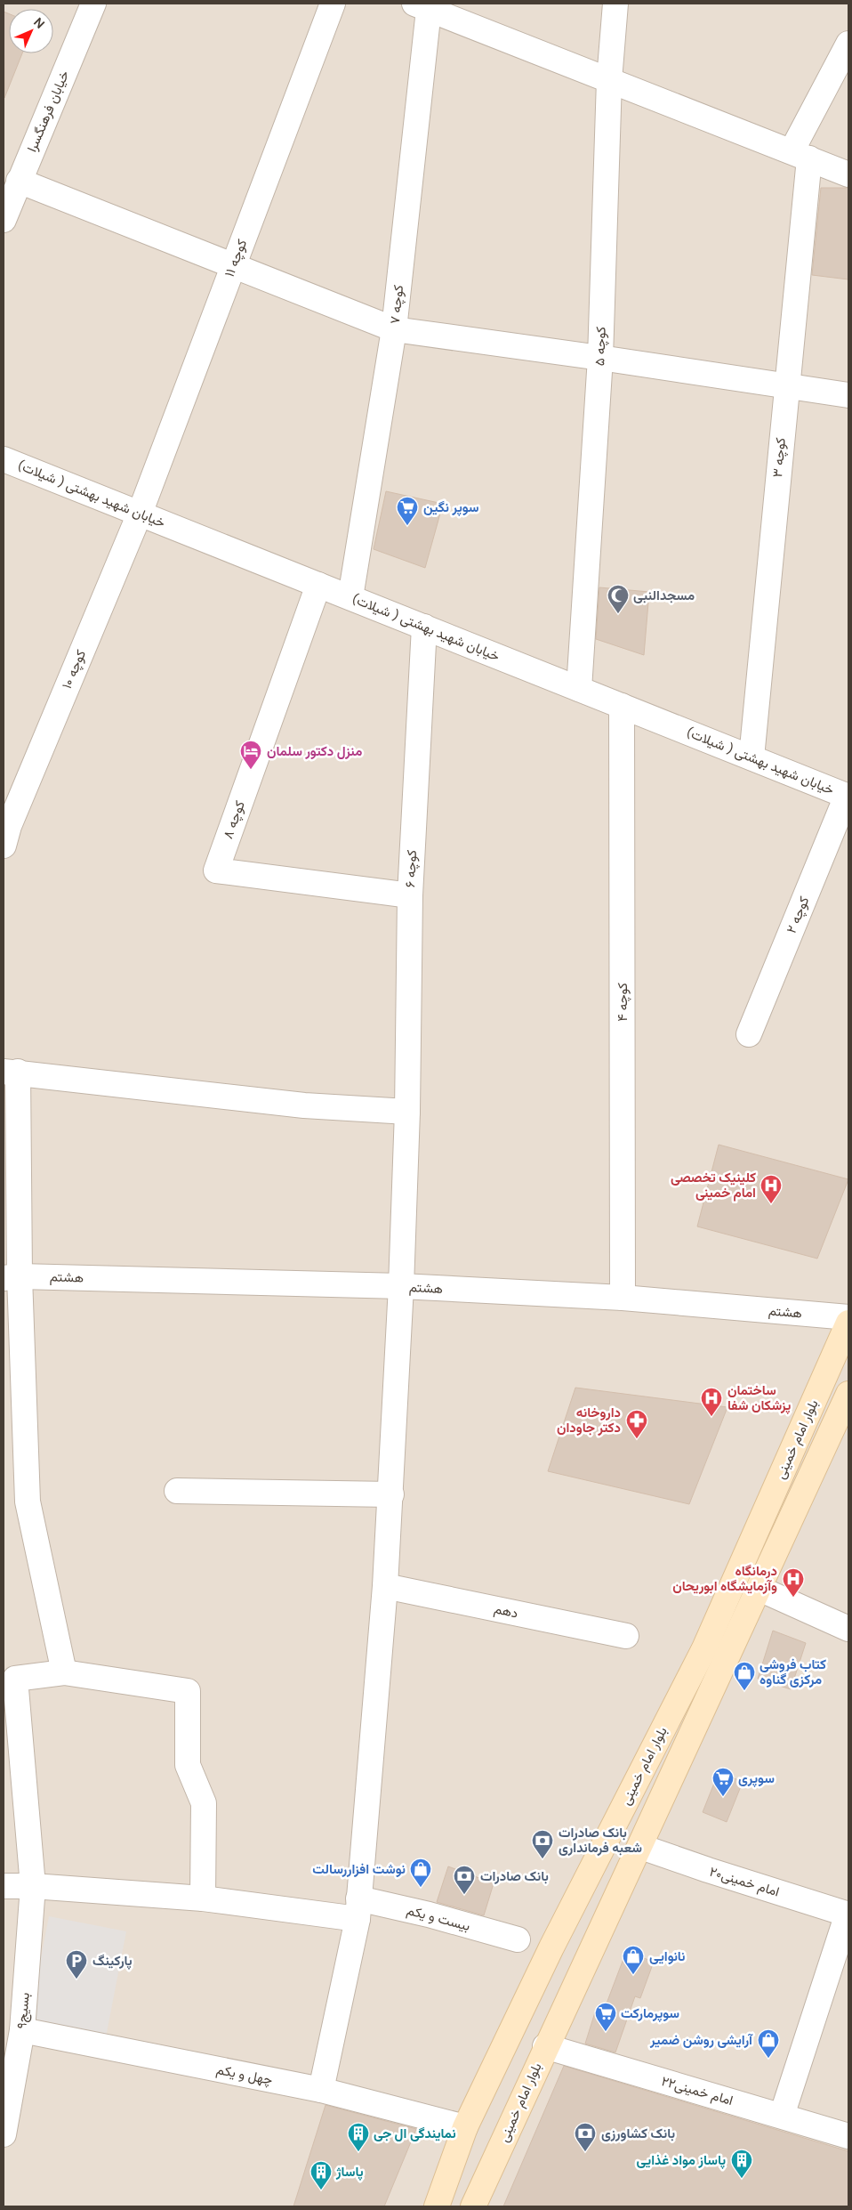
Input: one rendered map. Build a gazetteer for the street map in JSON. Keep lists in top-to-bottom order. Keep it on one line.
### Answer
{"streets":{"main road":["بلوار امام خمینی"],"street":["خیابان فرهنگسرا","کوچه ۱۱","کوچه ۷","کوچه ۵","کوچه ۳","خیابان شهید بهشتی ( شیلات)","کوچه ۱۰","کوچه ۸","کوچه ۶","کوچه ۲","کوچه ۴","هشتم","دهم","امام خمینی۲۰","بیست و یکم","بسیج۹","چهل و یکم","امام خمینی۲۲"]},"crossings":[["کوچه ۱۱","خیابان شهید بهشتی ( شیلات)"],["کوچه ۱۱","کوچه ۱۰"],["کوچه ۷","خیابان شهید بهشتی ( شیلات)"],["کوچه ۵","خیابان شهید بهشتی ( شیلات)"],["کوچه ۳","خیابان شهید بهشتی ( شیلات)"],["خیابان شهید بهشتی ( شیلات)","کوچه ۱۰"],["خیابان شهید بهشتی ( شیلات)","کوچه ۸"],["خیابان شهید بهشتی ( شیلات)","کوچه ۶"],["خیابان شهید بهشتی ( شیلات)","کوچه ۲"],["خیابان شهید بهشتی ( شیلات)","کوچه ۴"],["کوچه ۸","کوچه ۶"],["کوچه ۶","هشتم"],["کوچه ۶","دهم"],["کوچه ۶","بیست و یکم"],["کوچه ۶","چهل و یکم"],["کوچه ۴","هشتم"],["بلوار امام خمینی","امام خمینی۲۰"],["بلوار امام خمینی","چهل و یکم"],["بلوار امام خمینی","امام خمینی۲۲"],["بیست و یکم","بسیج۹"],["بسیج۹","چهل و یکم"]],"places":{"supermarket":["سوپر نگین","سوپری","سوپرمارکت"],"mosque":["مسجدالنبی"],"hotel":["منزل دکتور سلمان"],"hospital":["کلینیک تخصصی امام خمینی","ساختمان پزشکان شفا","درمانگاه وآزمایشگاه ابوریحان"],"pharmacy":["داروخانه دکتر جاودان"],"shop":["کتاب فروشى مرکزى گناوه","نوشت افزاررسالت","نانوایی","آرایشی روشن ضمیر"],"bank":["بانک صادرات شعبه فرمانداری","بانک صادرات","بانک کشاورزی"],"parking":["پارکینگ"],"building":["نمایندگی ال جی","پاساز مواد غذایی","پاساژ"]},"north":"top right"}
